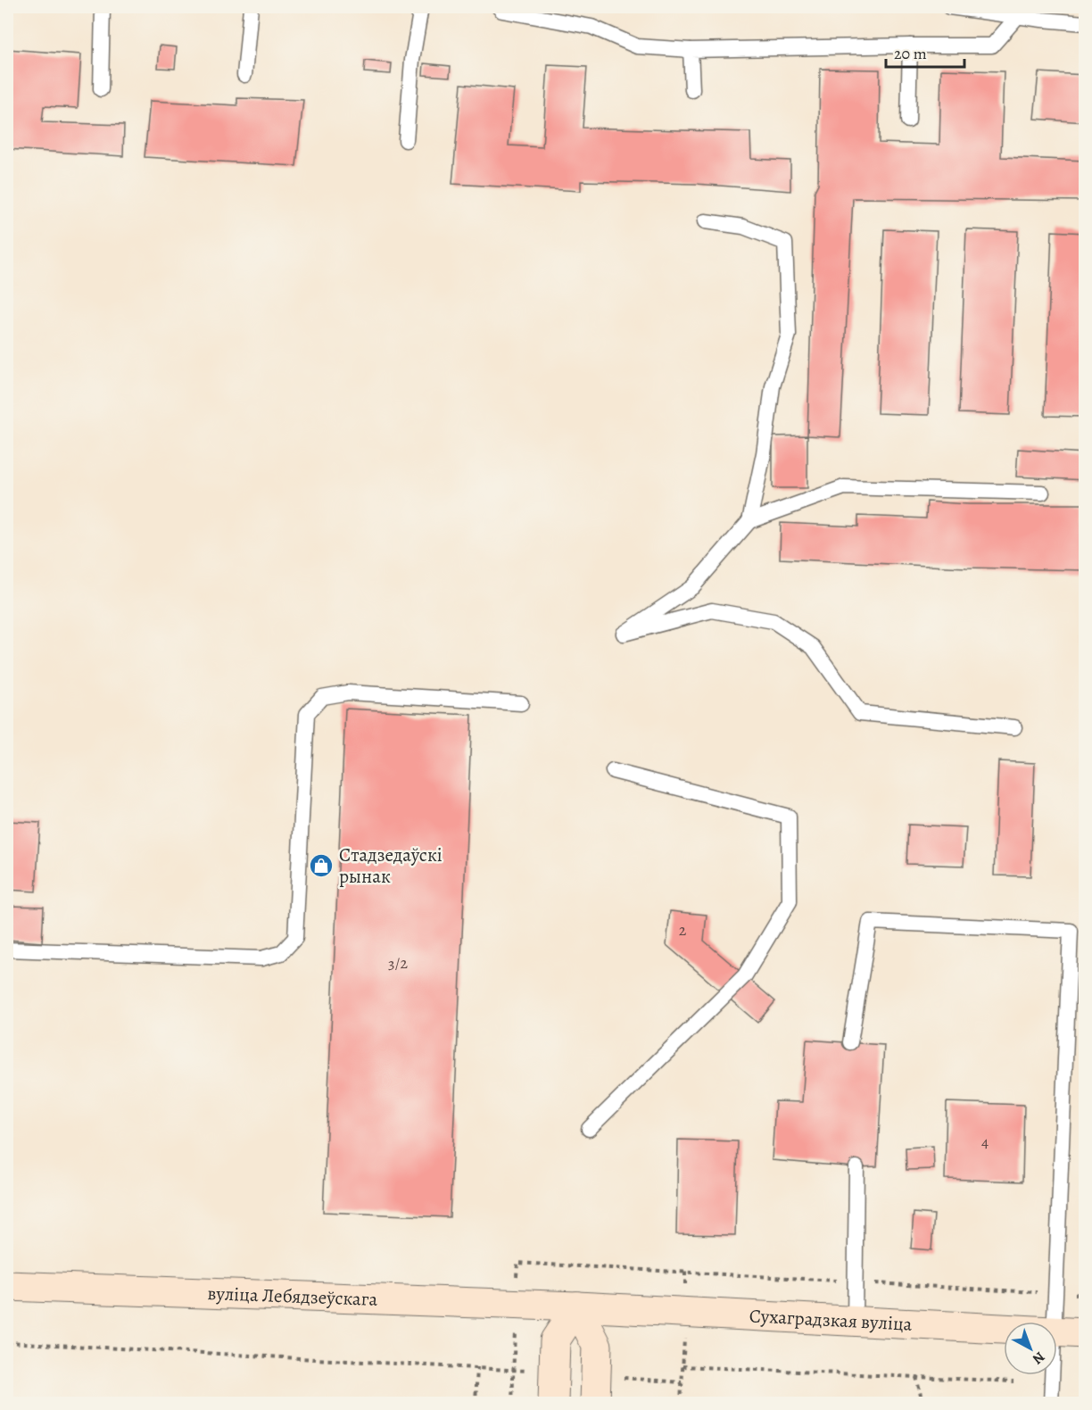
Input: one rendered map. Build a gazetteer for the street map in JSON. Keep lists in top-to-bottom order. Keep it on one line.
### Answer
{"streets":{"main road":["вуліца Лебядзеўскага","Сухаградзкая вуліца"]},"crossings":[["вуліца Лебядзеўскага","Сухаградзкая вуліца"]],"places":{"shop":["Стадзедаўскі рынак"]},"house_numbers":["2","3/2","4"],"scale_bar":"20 m","north":"bottom right"}
